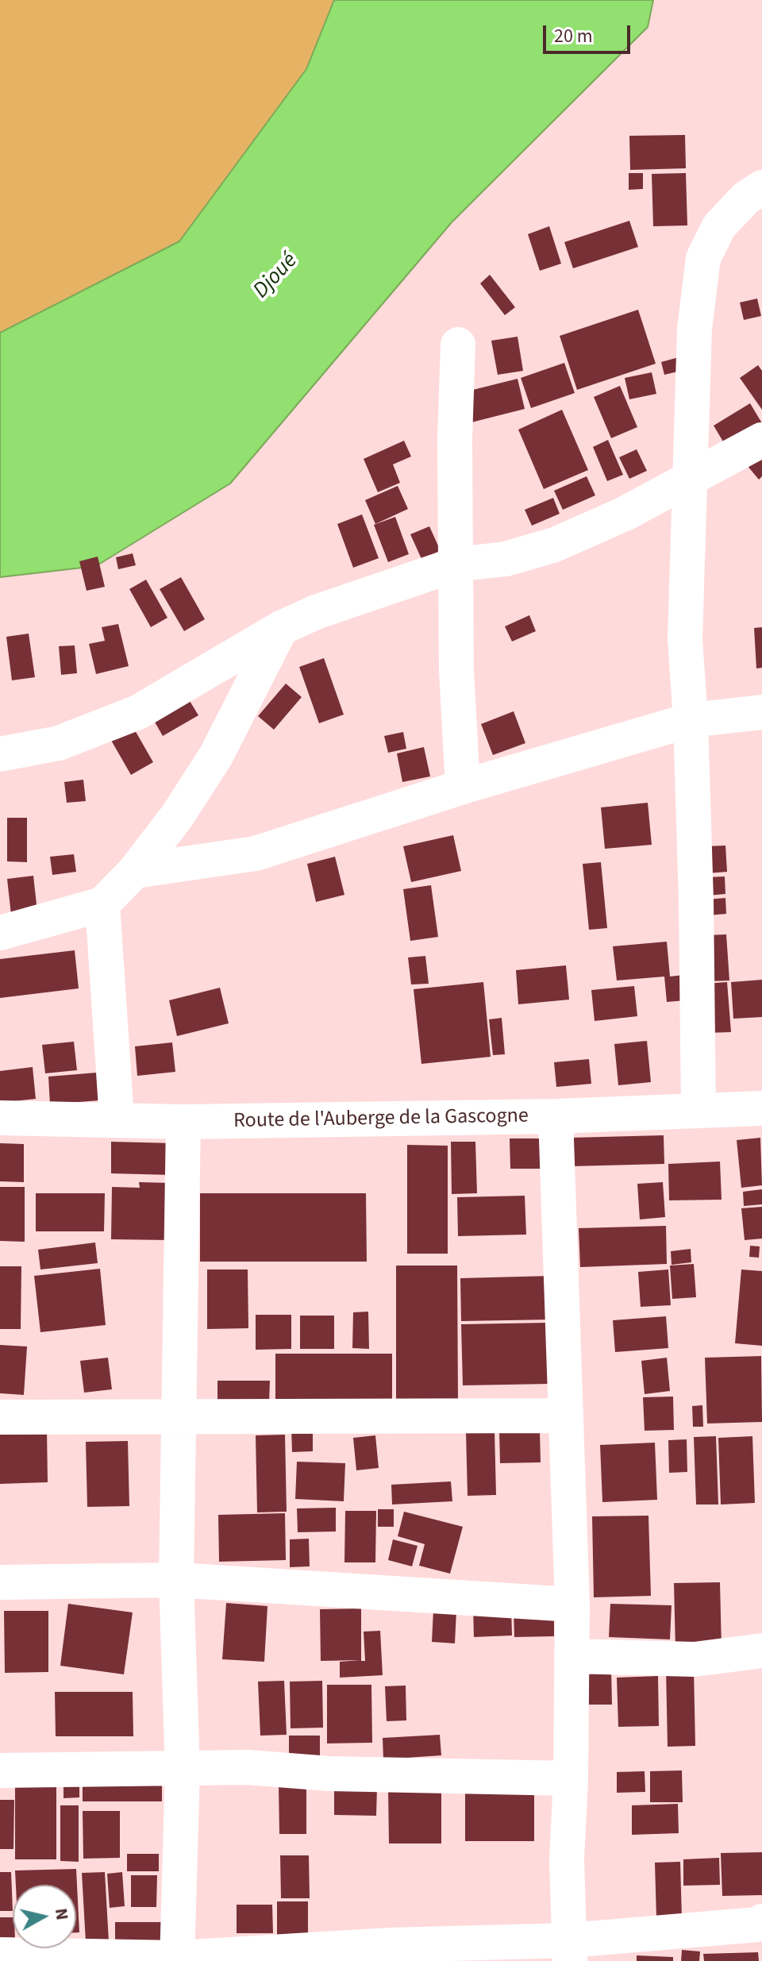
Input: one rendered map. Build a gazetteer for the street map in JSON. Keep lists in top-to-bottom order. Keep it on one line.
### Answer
{"streets":{"street":["Route de l'Auberge de la Gascogne"]},"water":["Djoué"],"scale_bar":"20 m","north":"right"}
